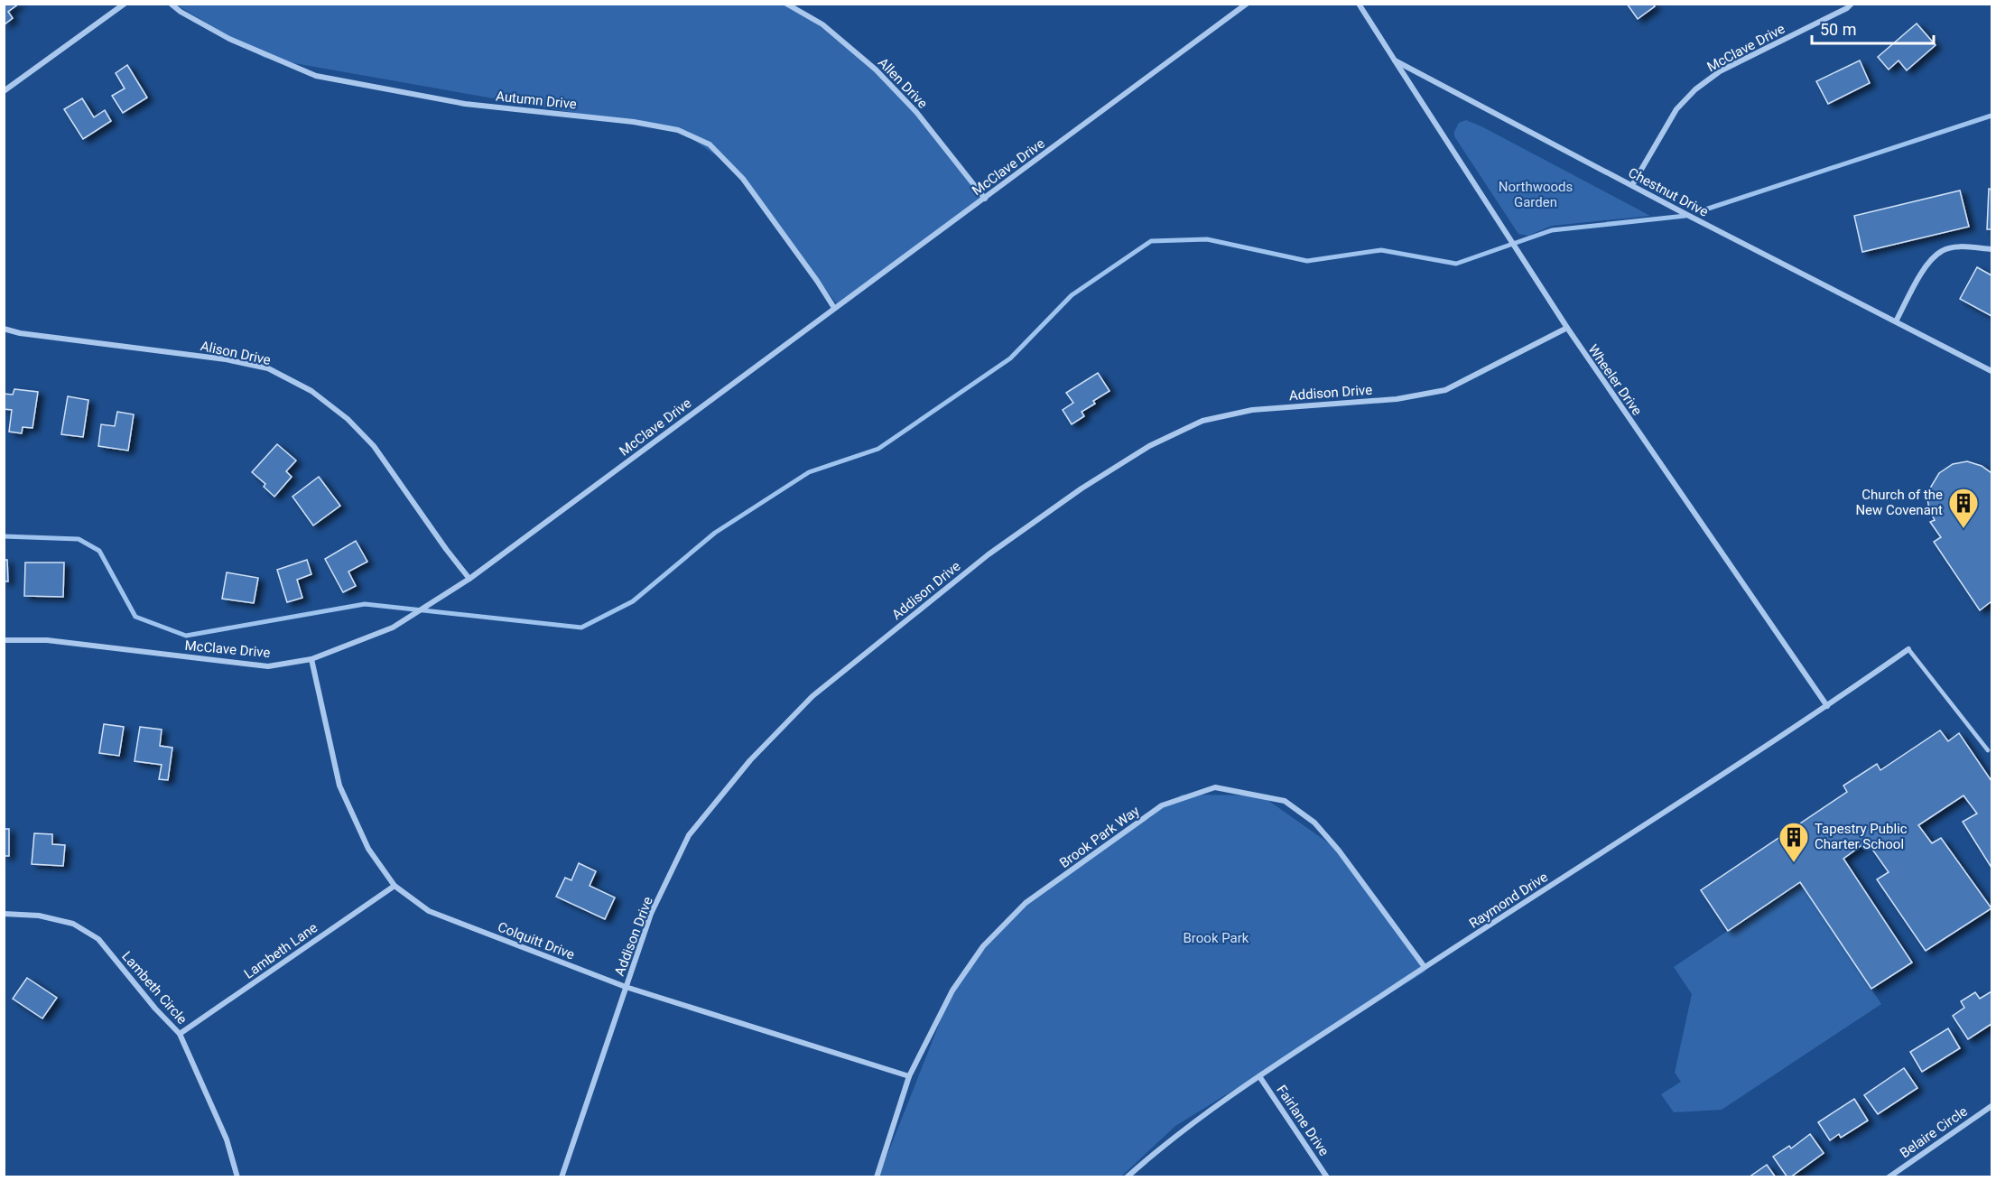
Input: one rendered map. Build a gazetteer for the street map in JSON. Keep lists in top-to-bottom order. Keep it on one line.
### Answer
{"streets":{"street":["McClave Drive","Allen Drive","Autumn Drive","Chestnut Drive","Alison Drive","Wheeler Drive","Addison Drive","Brook Park Way","Raymond Drive","Colquitt Drive","Lambeth Lane","Lambeth Circle","Fairlane Drive","Belaire Circle"]},"crossings":[["McClave Drive","Allen Drive"],["McClave Drive","Autumn Drive"],["McClave Drive","Chestnut Drive"],["McClave Drive","Alison Drive"],["McClave Drive","Colquitt Drive"],["Chestnut Drive","Wheeler Drive"],["Wheeler Drive","Addison Drive"],["Wheeler Drive","Raymond Drive"],["Addison Drive","Colquitt Drive"],["Brook Park Way","Raymond Drive"],["Brook Park Way","Colquitt Drive"],["Raymond Drive","Fairlane Drive"],["Colquitt Drive","Lambeth Lane"],["Lambeth Lane","Lambeth Circle"]],"parks":["Northwoods Garden","Brook Park"],"places":{"building":["Church of the New Covenant","Tapestry Public Charter School"]},"scale_bar":"50 m"}
